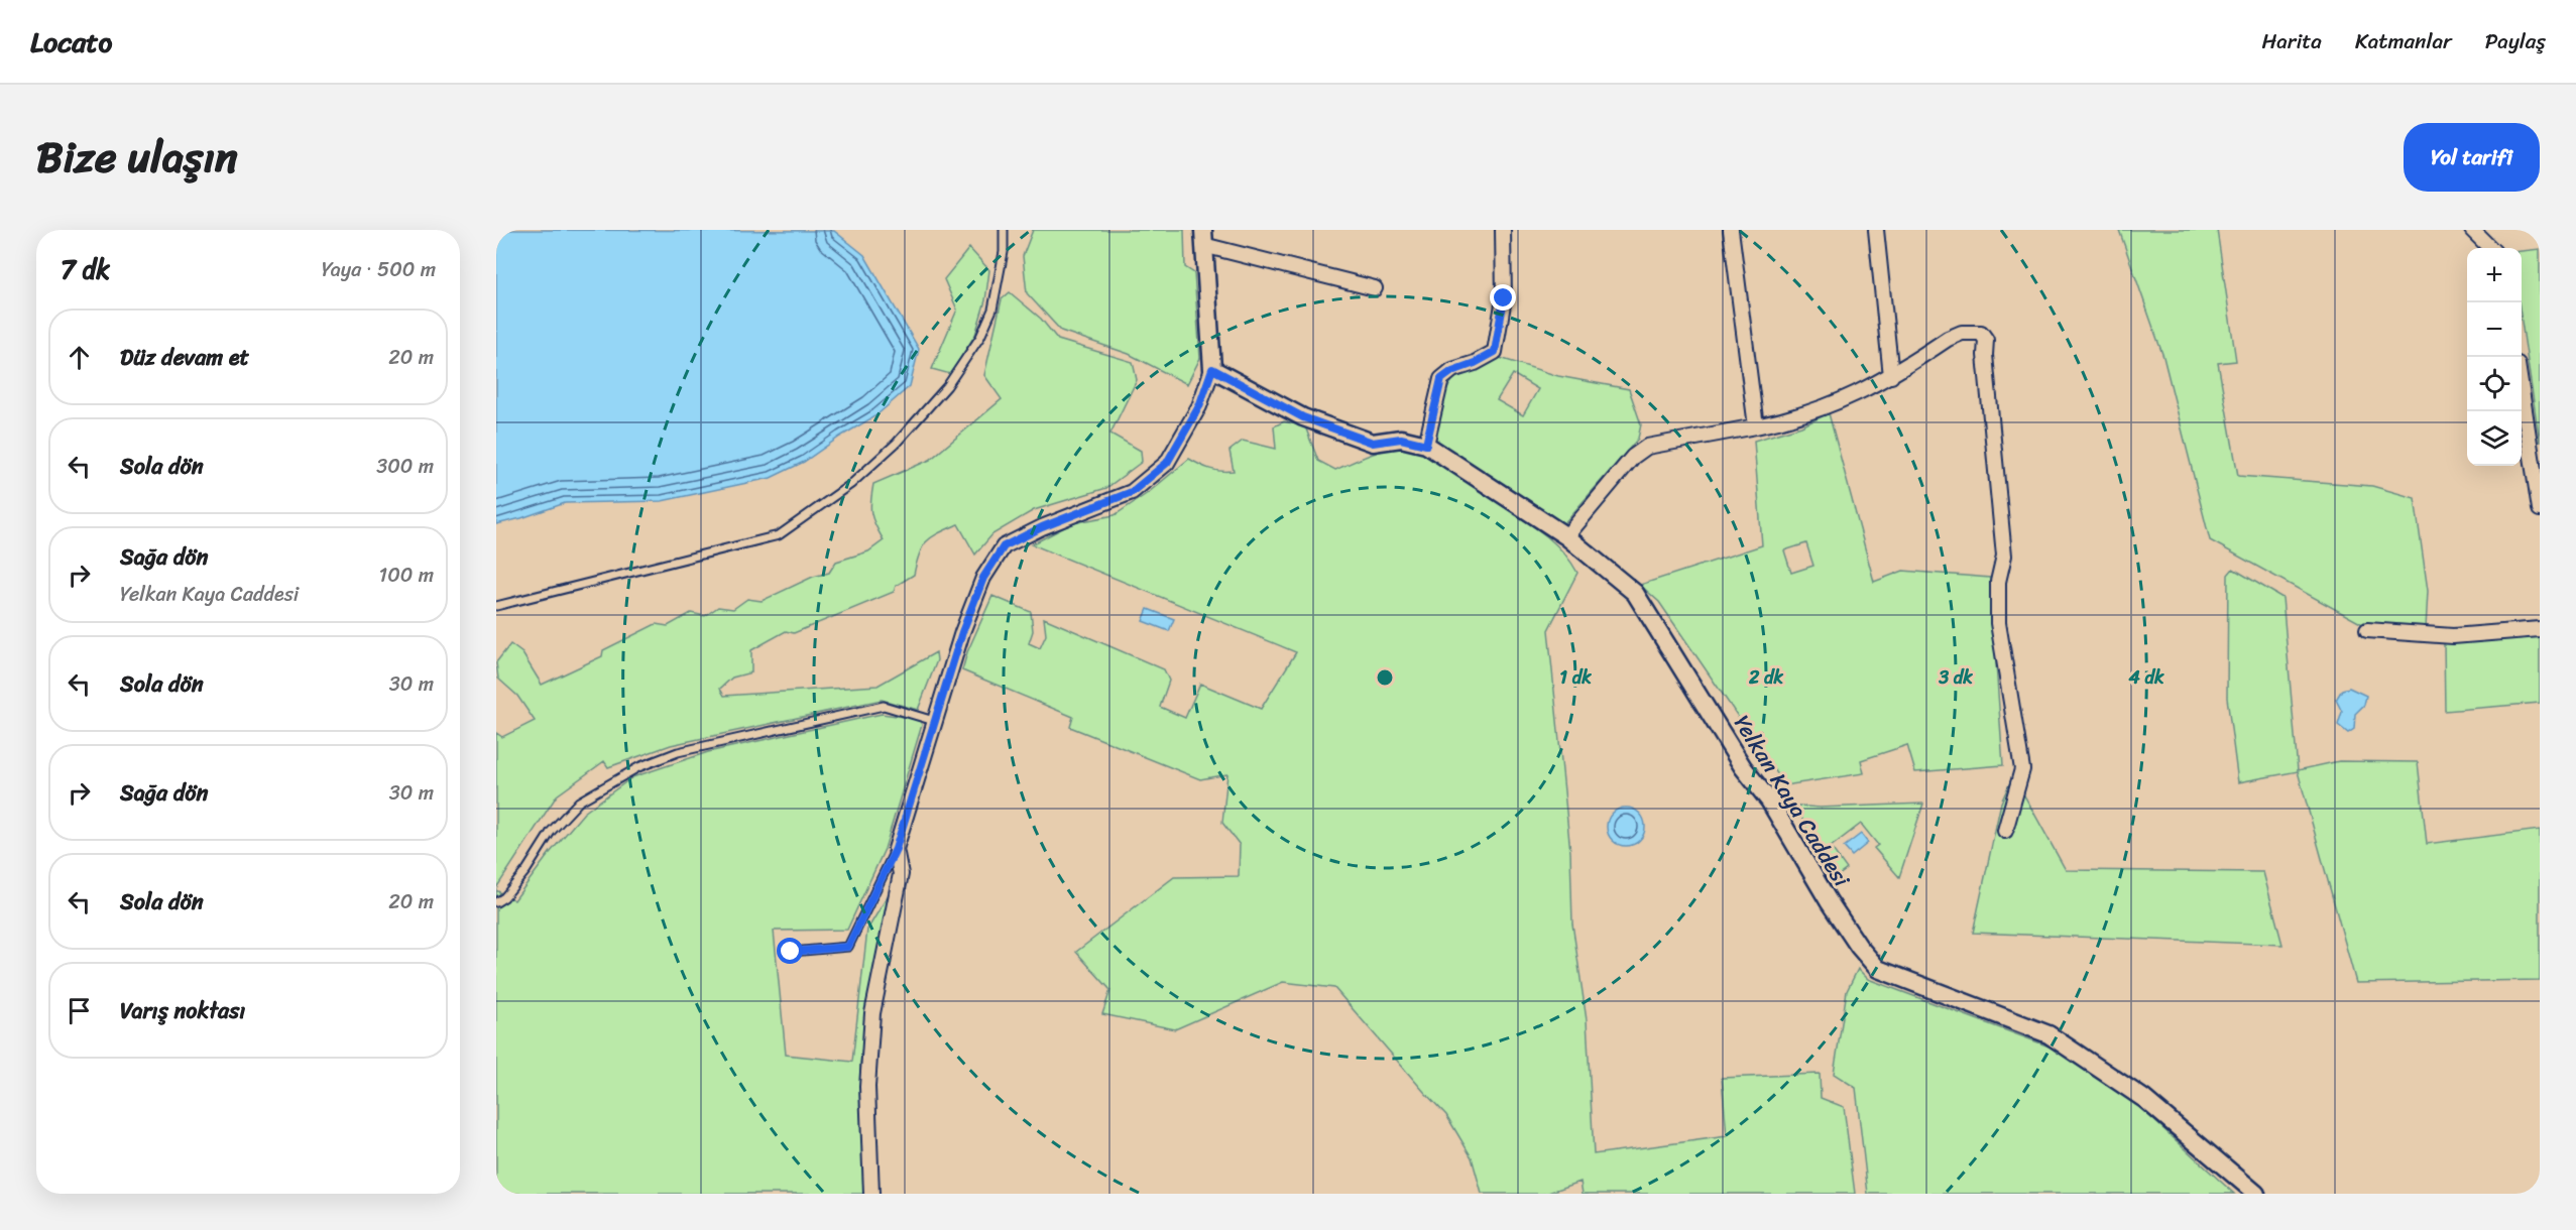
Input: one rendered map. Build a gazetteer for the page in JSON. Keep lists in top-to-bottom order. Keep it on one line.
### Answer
{"streets":{"street":["Yelkan Kaya Caddesi"]},"page":{"header":"Locato","nav":["Harita","Katmanlar","Paylaş"],"title":"Bize ulaşın","buttons":"Yol tarifi","heading":["7 dk","Yaya · 500 m"],"map_buttons":["+","−"],"list":[["Düz devam et","20 m"],["Sola dön","300 m"],["Sağa dön","Yelkan Kaya Caddesi","100 m"],["Sola dön","30 m"],["Sağa dön","30 m"],["Sola dön","20 m"],"Varış noktası"]},"rings":["1 dk","2 dk","3 dk","4 dk"]}
